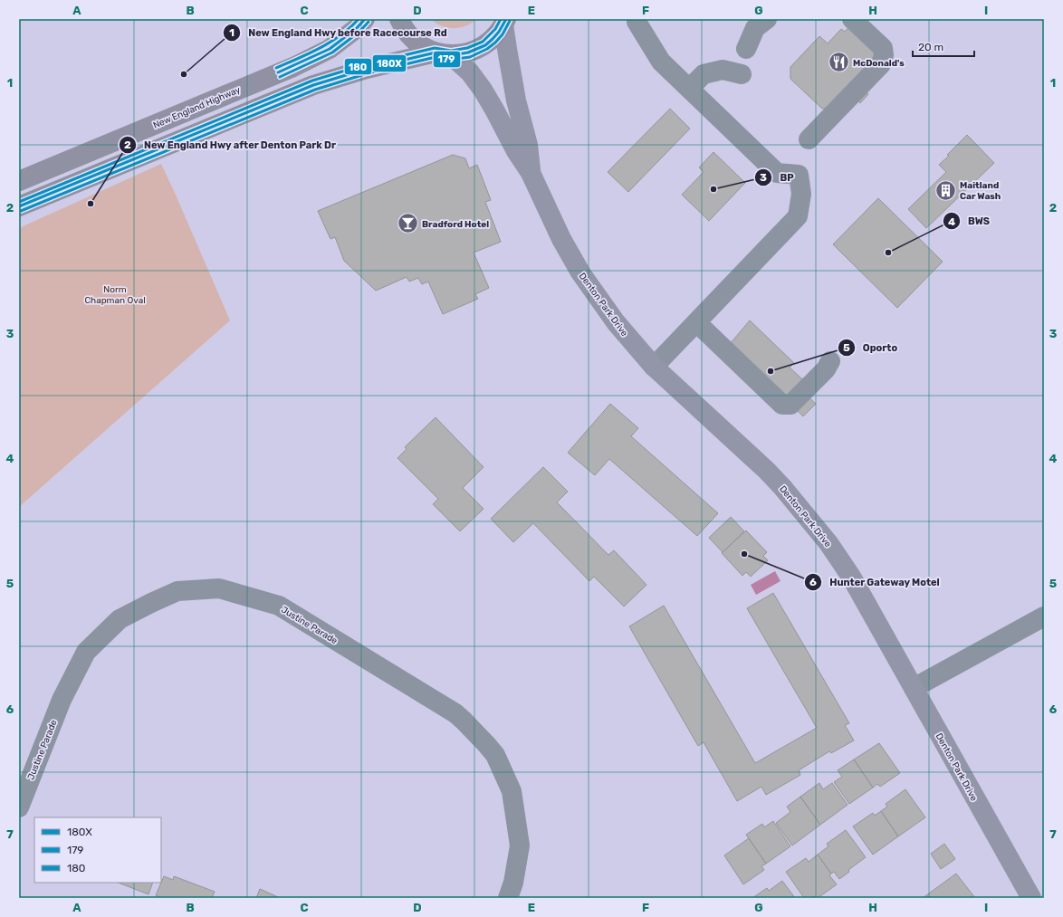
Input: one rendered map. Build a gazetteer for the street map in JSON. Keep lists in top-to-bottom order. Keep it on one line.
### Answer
{"streets":{"highway":["New England Highway"],"main road":["Denton Park Drive"],"street":["Justine Parade"]},"parks":["Norm Chapman Oval"],"places":{"restaurant":["McDonald's"],"other":["New England Hwy before Racecourse Rd","BP","New England Hwy after Denton Park Dr","BWS","Oporto","Hunter Gateway Motel"],"building":["Maitland Car Wash"],"bar":["Bradford Hotel"]},"lines":["transit line 180X","transit line 180","transit line 179"],"legend":["180X","179","180"],"scale_bar":"20 m","grid":{"columns":["A","B","C","D","E","F","G","H","I"],"rows":["1","2","3","4","5","6","7"]}}
